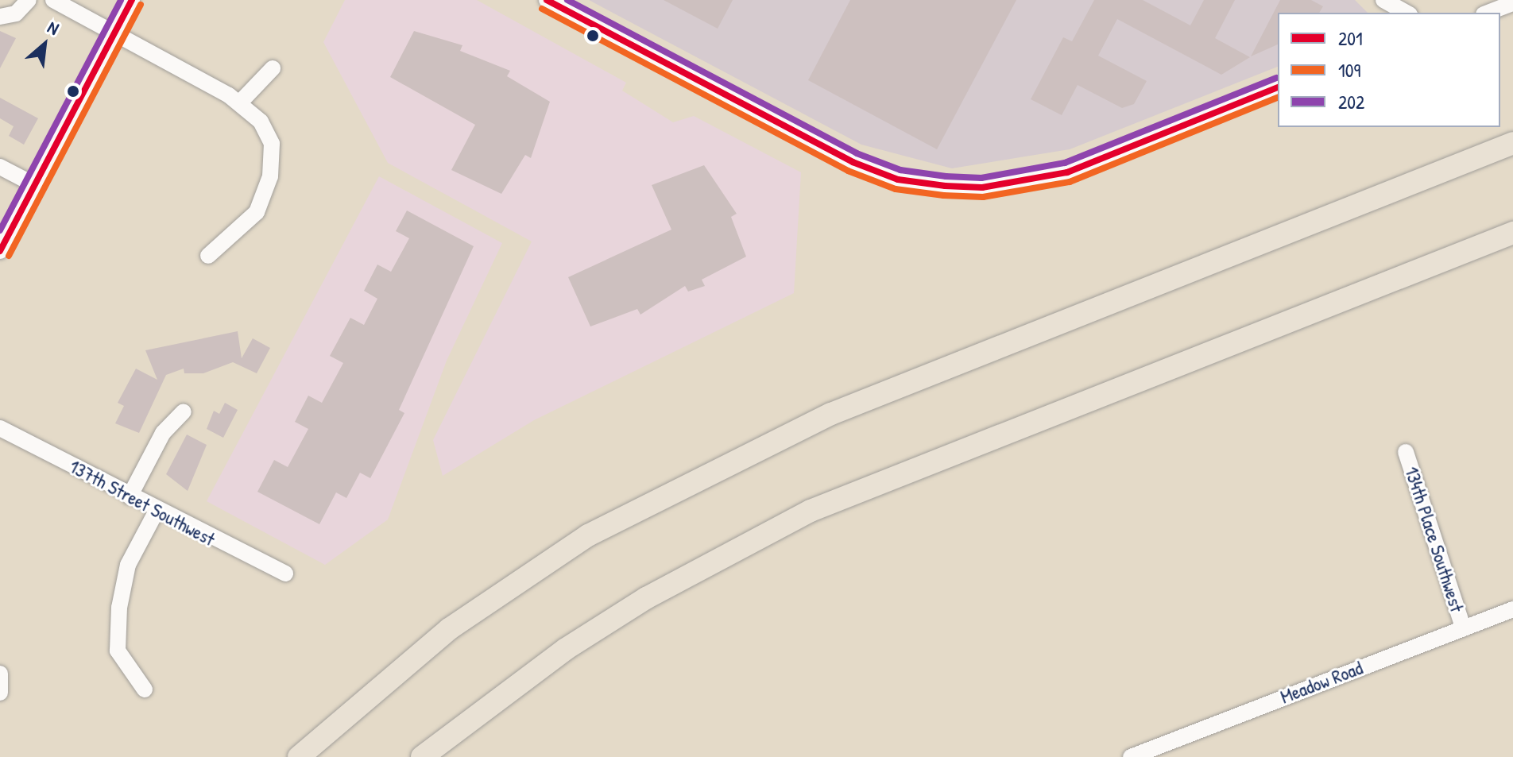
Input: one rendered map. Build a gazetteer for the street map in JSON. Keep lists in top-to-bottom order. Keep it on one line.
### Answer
{"streets":{"street":["137th Street Southwest","134th Place Southwest","Meadow Road"]},"crossings":[["134th Place Southwest","Meadow Road"]],"lines":["transit line 201","transit line 202","transit line 109"],"legend":["201","109","202"],"north":"top right"}
